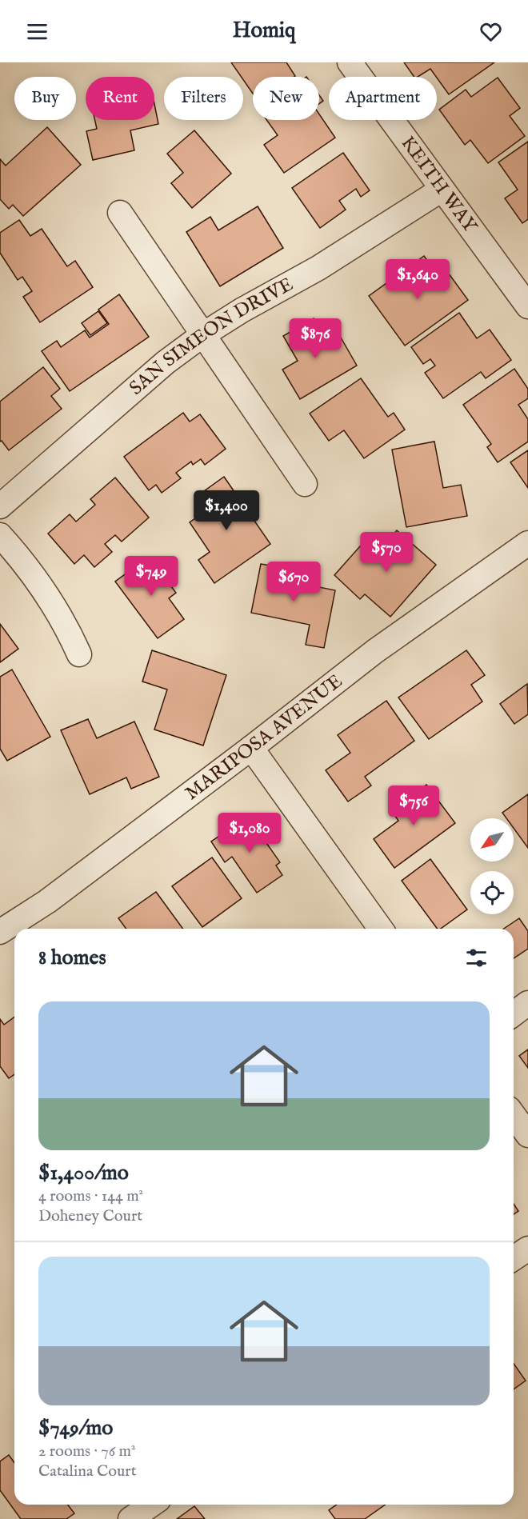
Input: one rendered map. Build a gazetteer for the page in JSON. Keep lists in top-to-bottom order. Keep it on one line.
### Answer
{"streets":{"street":["KEITH WAY","SAN SIMEON DRIVE","MARIPOSA AVENUE"]},"crossings":[["KEITH WAY","SAN SIMEON DRIVE"]],"north":"bottom left","page":{"header":"Homiq","chip":["Buy","Rent","Filters","New","Apartment"],"price":["$1,640","$876","$1,400","$570","$749","$670","$756","$1,080"],"heading":"8 homes","list":[{"name":"$1,400/mo","note":"4 rooms · 144 m² · Doheney Court"},{"name":"$749/mo","note":"2 rooms · 76 m² · Catalina Court"}]}}
